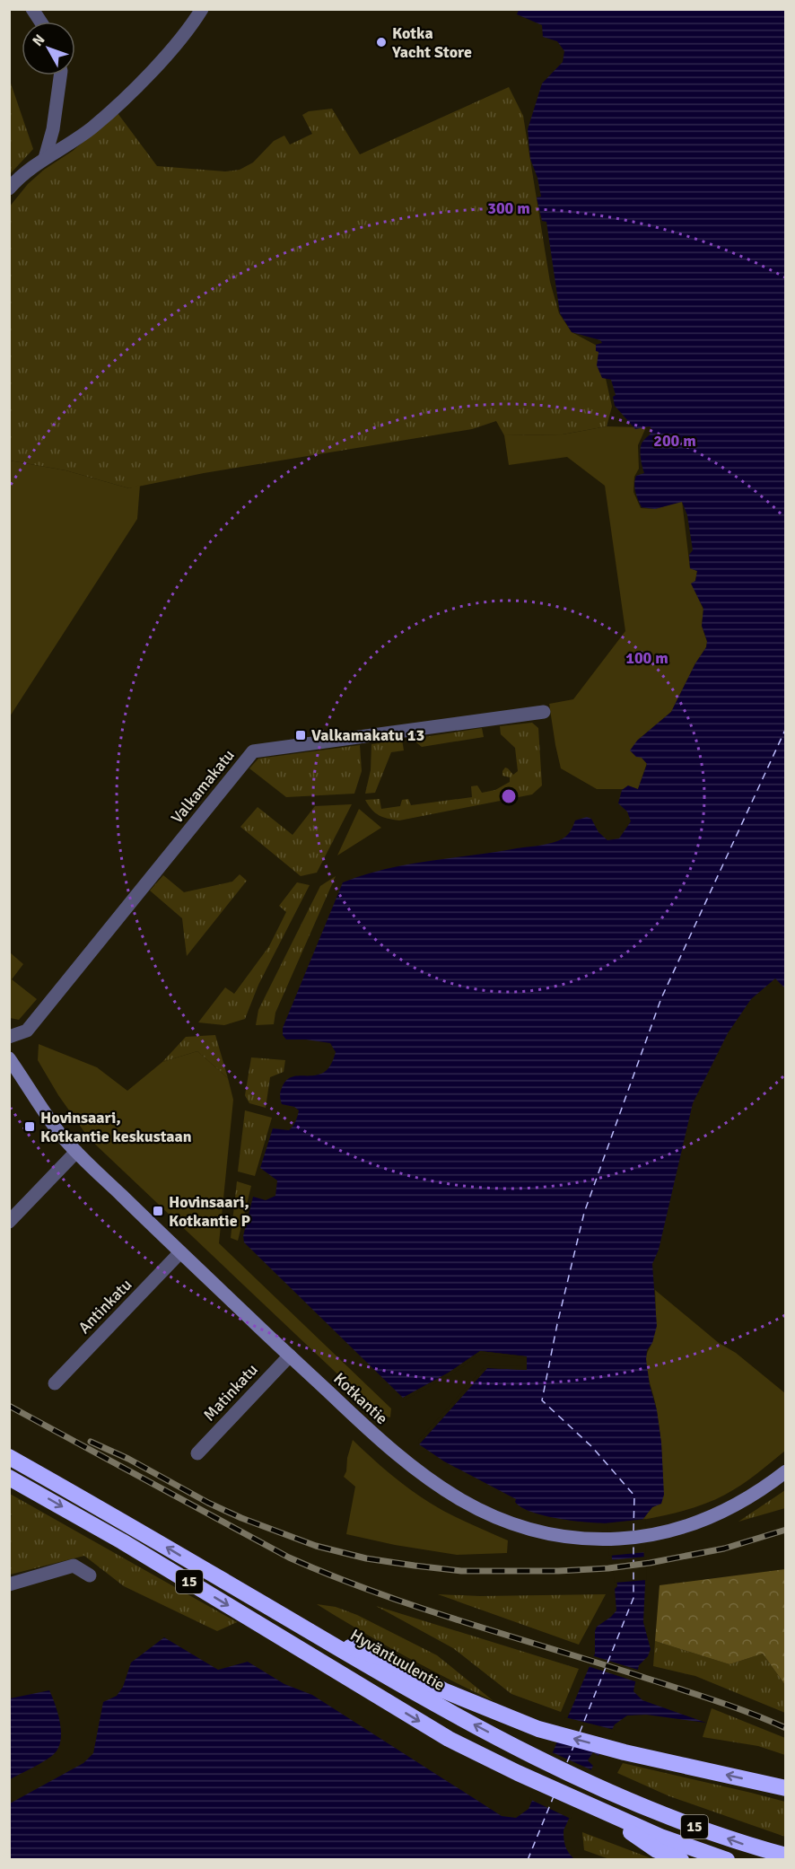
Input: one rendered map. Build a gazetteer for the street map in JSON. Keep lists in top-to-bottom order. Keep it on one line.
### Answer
{"streets":{"highway":["15","Hyväntuulentie"],"street":["Valkamakatu","Antinkatu","Matinkatu","Kotkantie"]},"crossings":[["Antinkatu","Kotkantie"],["Matinkatu","Kotkantie"]],"places":{"other":["Kotka Yacht Store"],"transit":["Valkamakatu 13","Hovinsaari, Kotkantie keskustaan","Hovinsaari, Kotkantie P"]},"north":"top left","rings":["300 m","200 m","100 m"]}
